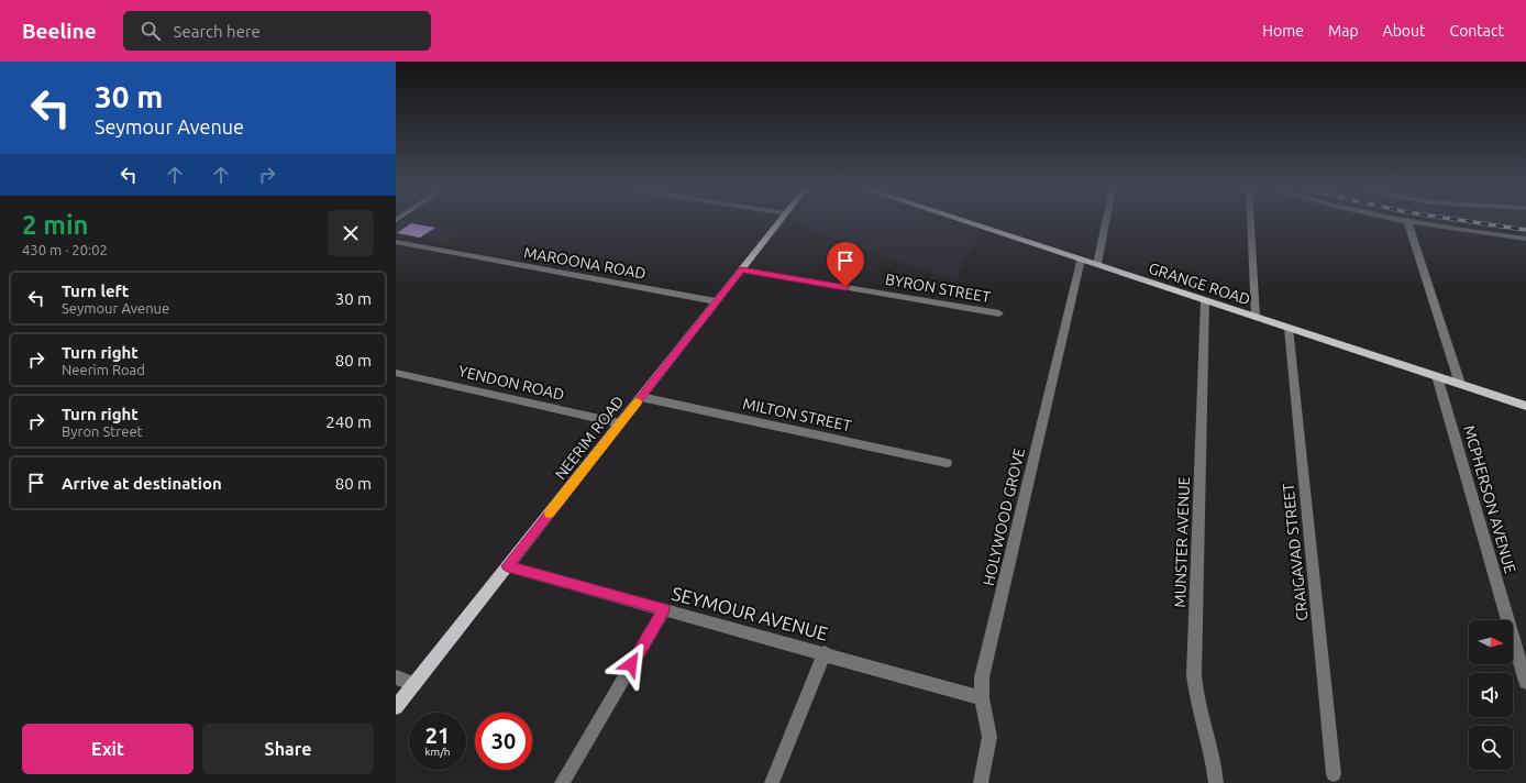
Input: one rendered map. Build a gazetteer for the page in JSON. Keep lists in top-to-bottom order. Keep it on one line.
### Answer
{"streets":{"main road":["GRANGE ROAD","NEERIM ROAD"],"street":["MAROONA ROAD","BYRON STREET","YENDON ROAD","MILTON STREET","MCPHERSON AVENUE","HOLYWOOD GROVE","MUNSTER AVENUE","CRAIGAVAD STREET","SEYMOUR AVENUE"]},"crossings":[["MAROONA ROAD","NEERIM ROAD"],["GRANGE ROAD","MCPHERSON AVENUE"],["GRANGE ROAD","HOLYWOOD GROVE"],["GRANGE ROAD","MUNSTER AVENUE"],["GRANGE ROAD","CRAIGAVAD STREET"],["BYRON STREET","NEERIM ROAD"],["YENDON ROAD","NEERIM ROAD"],["MILTON STREET","NEERIM ROAD"],["NEERIM ROAD","SEYMOUR AVENUE"],["HOLYWOOD GROVE","SEYMOUR AVENUE"]],"north":"right","page":{"header":"Beeline","search":"Search here","nav":["Home","Map","About","Contact"],"turn":["30 m","Seymour Avenue"],"heading":["2 min","430 m · 20:02"],"list":[{"name":"Turn left","note":"Seymour Avenue","value":"30 m"},{"name":"Turn right","note":"Neerim Road","value":"80 m"},{"name":"Turn right","note":"Byron Street","value":"240 m"},{"name":"Arrive at destination","value":"80 m"}],"speed":"21 km/h","limit":"30","buttons":["Exit","Share"]}}
